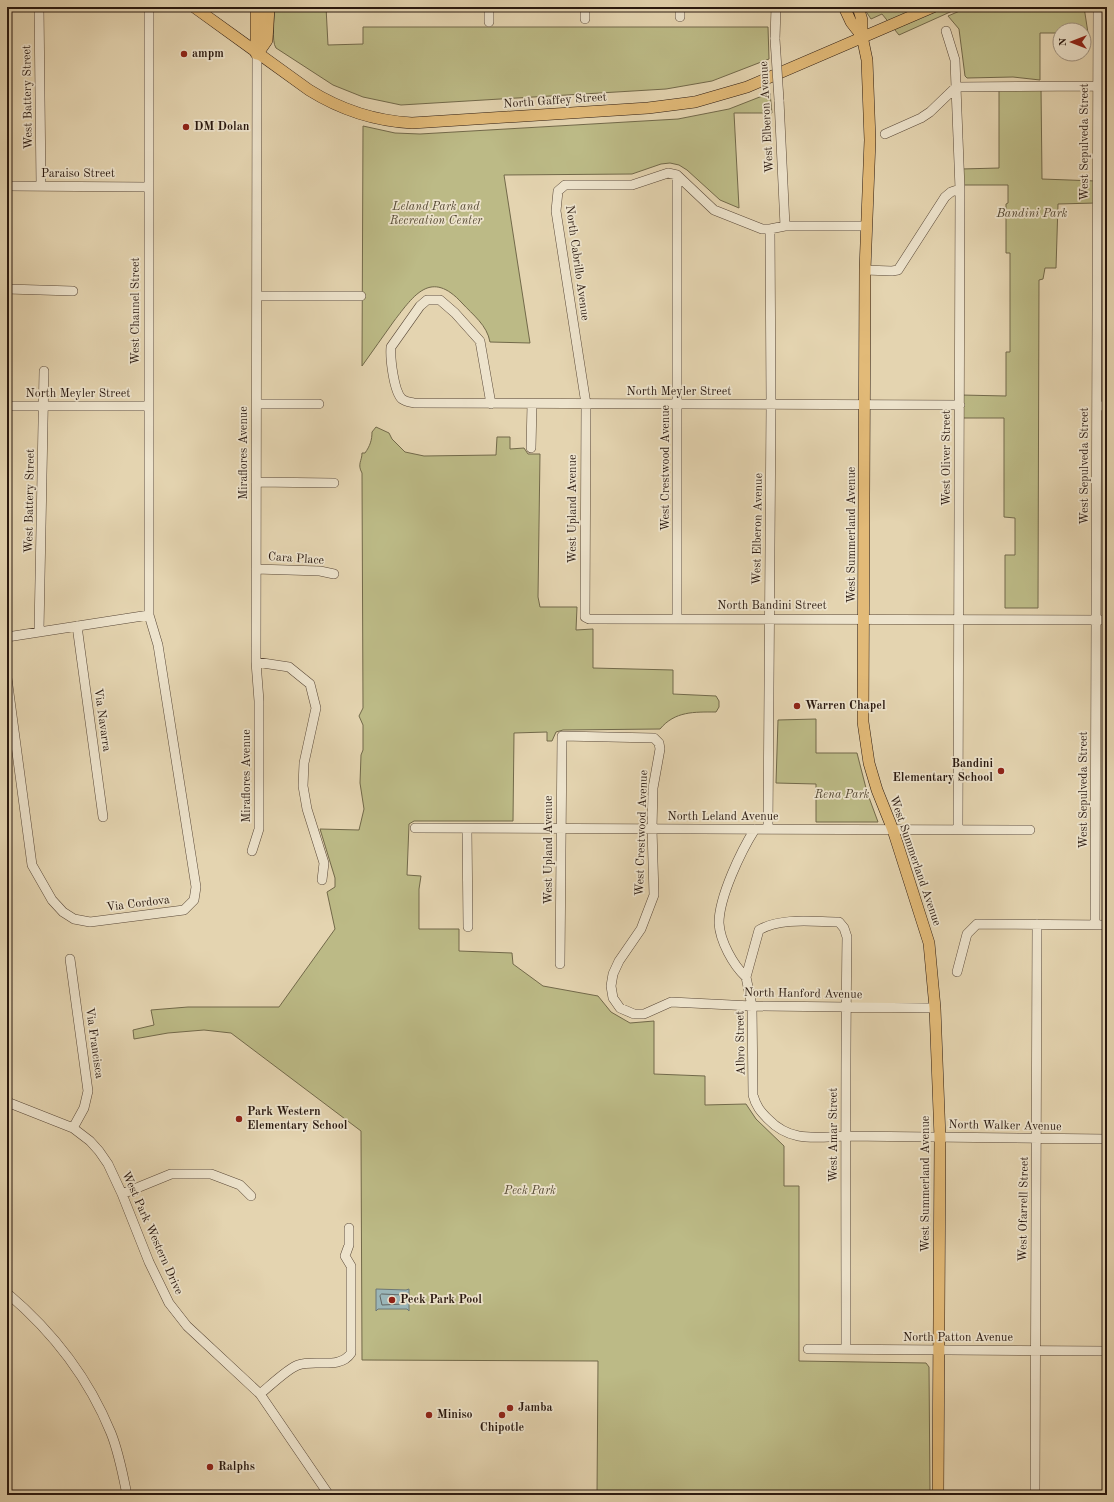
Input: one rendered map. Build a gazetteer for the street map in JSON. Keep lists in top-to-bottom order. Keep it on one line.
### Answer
{"streets":{"main road":["North Gaffey Street","West Summerland Avenue"],"street":["West Battery Street","West Elberon Avenue","West Sepulveda Street","Paraiso Street","North Cabrillo Avenue","West Channel Street","North Meyler Street","Miraflores Avenue","West Oliver Street","West Crestwood Avenue","West Upland Avenue","Cara Place","North Bandini Street","Via Navarra","North Leland Avenue","Via Cordova","North Hanford Avenue","Via Francisca","Albro Street","North Walker Avenue","West Amar Street","West Ofarrell Street","West Park Western Drive","North Patton Avenue"]},"crossings":[["West Battery Street","Paraiso Street"],["West Battery Street","North Meyler Street"],["North Gaffey Street","Miraflores Avenue"],["North Gaffey Street","West Summerland Avenue"],["West Elberon Avenue","North Meyler Street"],["West Elberon Avenue","North Bandini Street"],["West Elberon Avenue","North Leland Avenue"],["West Sepulveda Street","North Bandini Street"],["Paraiso Street","West Channel Street"],["North Cabrillo Avenue","North Meyler Street"],["North Cabrillo Avenue","West Crestwood Avenue"],["North Cabrillo Avenue","West Upland Avenue"],["West Channel Street","North Meyler Street"],["West Channel Street","Via Cordova"],["North Meyler Street","West Oliver Street"],["North Meyler Street","West Crestwood Avenue"],["North Meyler Street","West Upland Avenue"],["North Meyler Street","West Summerland Avenue"],["Miraflores Avenue","Cara Place"],["West Oliver Street","North Bandini Street"],["West Oliver Street","North Leland Avenue"],["West Crestwood Avenue","West Upland Avenue"],["West Crestwood Avenue","North Bandini Street"],["West Crestwood Avenue","North Leland Avenue"],["West Crestwood Avenue","North Hanford Avenue"],["West Upland Avenue","North Bandini Street"],["West Upland Avenue","North Leland Avenue"],["West Summerland Avenue","North Bandini Street"],["West Summerland Avenue","North Leland Avenue"],["West Summerland Avenue","North Hanford Avenue"],["West Summerland Avenue","North Walker Avenue"],["West Summerland Avenue","North Patton Avenue"],["North Hanford Avenue","Albro Street"],["North Hanford Avenue","West Amar Street"],["Via Francisca","West Park Western Drive"],["Albro Street","North Walker Avenue"],["Albro Street","West Amar Street"],["North Walker Avenue","West Amar Street"],["North Walker Avenue","West Ofarrell Street"],["West Amar Street","North Patton Avenue"],["West Ofarrell Street","North Patton Avenue"]],"parks":["Leland Park and Recreation Center","Bandini Park","Rena Park","Peck Park"],"places":["ampm","DM Dolan","Warren Chapel","Bandini Elementary School","Park Western Elementary School","Peck Park Pool","Jamba","Miniso","Chipotle","Ralphs"],"north":"left"}
